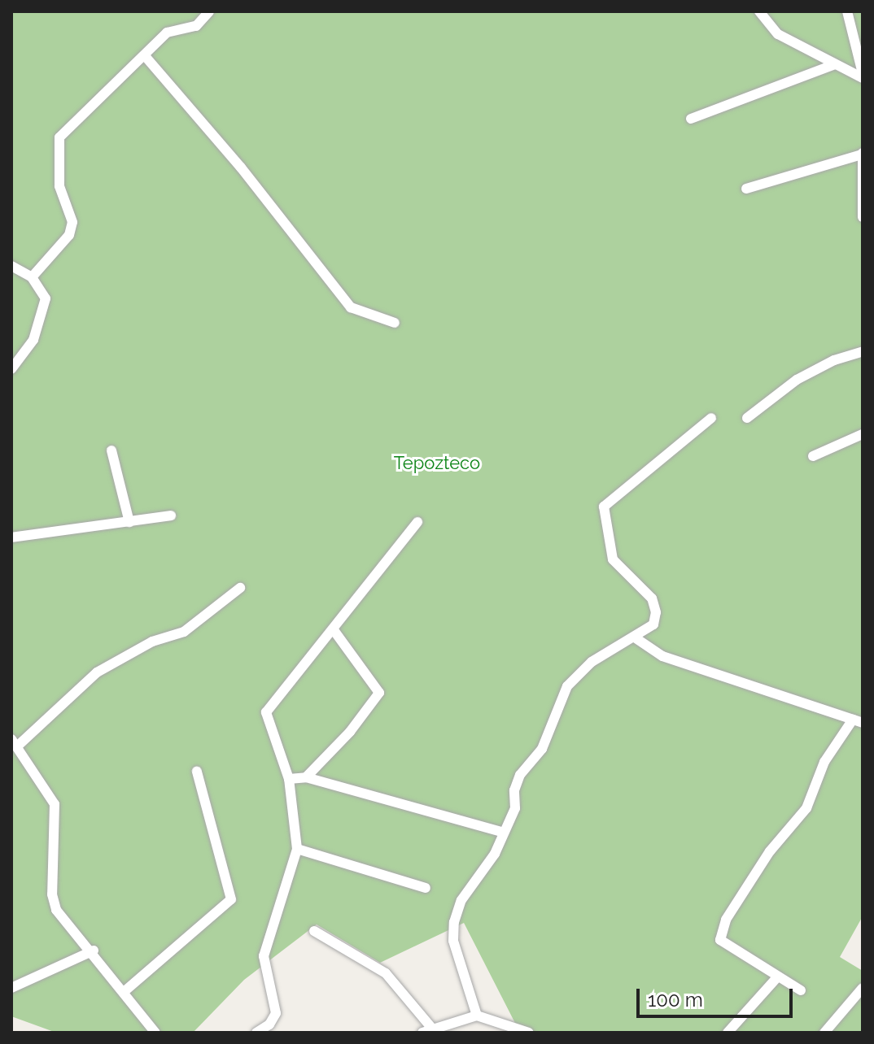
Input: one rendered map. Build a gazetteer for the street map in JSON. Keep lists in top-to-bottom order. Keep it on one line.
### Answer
{"parks":["Tepozteco"],"scale_bar":"100 m"}
